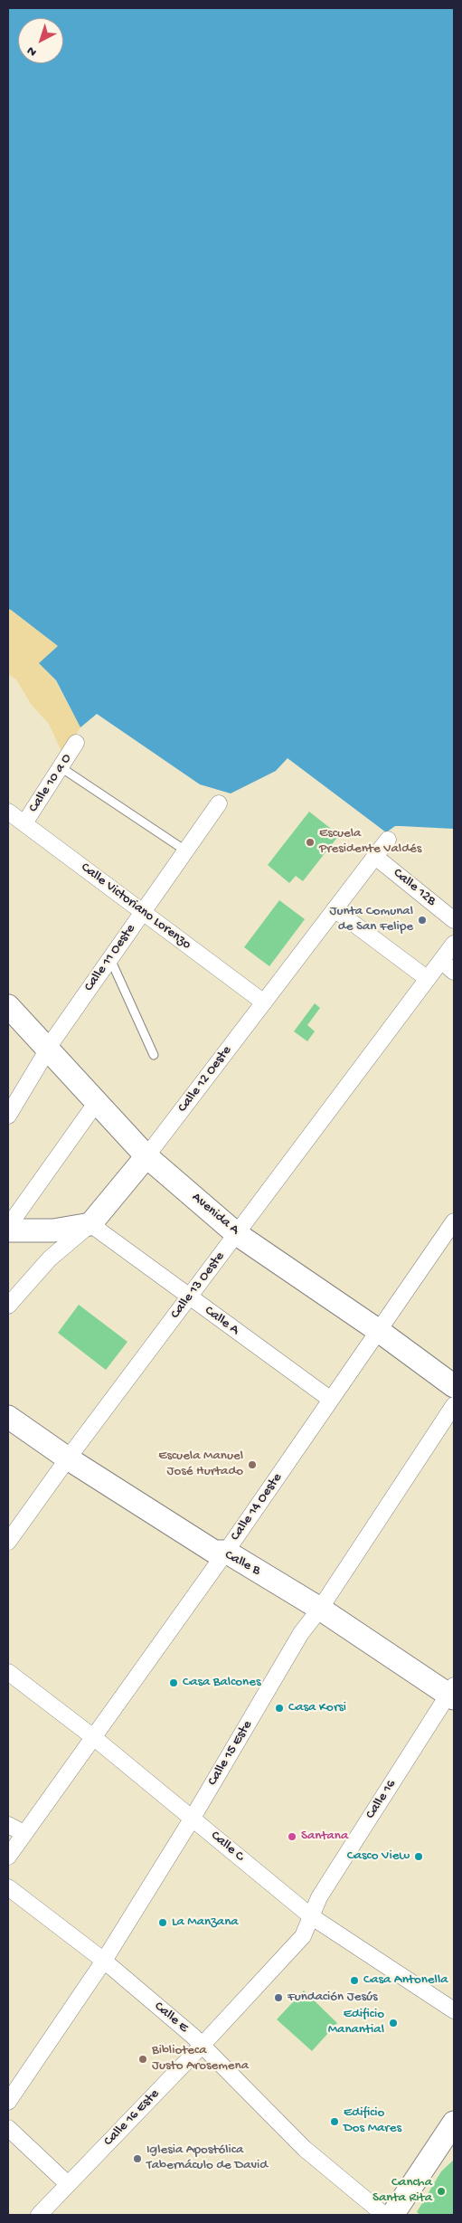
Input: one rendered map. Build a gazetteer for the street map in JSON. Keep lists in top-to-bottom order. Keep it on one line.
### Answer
{"streets":{"street":["Calle 10 a O","Calle 12B","Calle Victoriano Lorenzo","Calle 11 Oeste","Calle 12 Oeste","Avenida A","Calle 13 Oeste","Calle A","Calle 14 Oeste","Calle B","Calle 15 Este","Calle 16","Calle C","Calle E","Calle 16 Este"]},"crossings":[["Calle 10 a O","Calle Victoriano Lorenzo"],["Calle 12B","Calle 12 Oeste"],["Calle Victoriano Lorenzo","Calle 11 Oeste"],["Calle Victoriano Lorenzo","Calle 12 Oeste"],["Calle 11 Oeste","Avenida A"],["Calle 12 Oeste","Avenida A"],["Calle 12 Oeste","Calle A"],["Avenida A","Calle 13 Oeste"],["Avenida A","Calle 14 Oeste"],["Calle 13 Oeste","Calle A"],["Calle 13 Oeste","Calle B"],["Calle A","Calle 14 Oeste"],["Calle 14 Oeste","Calle B"],["Calle 14 Oeste","Calle C"],["Calle B","Calle 15 Este"],["Calle B","Calle 16"],["Calle 15 Este","Calle C"],["Calle 15 Este","Calle E"],["Calle 16","Calle C"],["Calle 16","Calle 16 Este"],["Calle C","Calle 16 Este"],["Calle E","Calle 16 Este"]],"places":["Escuela Presidente Valdés","Junta Comunal de San Felipe","Escuela Manuel José Hurtado","Casa Balcones","Casa Korsi","Santana","Casco View","La Manzana","Casa Antonella","Fundación Jesús","Edificio Manantial","Biblioteca Justo Arosemena","Edificio Dos Mares","Iglesia Apostólica Tabernáculo de David","Cancha Santa Rita"],"north":"bottom left"}
